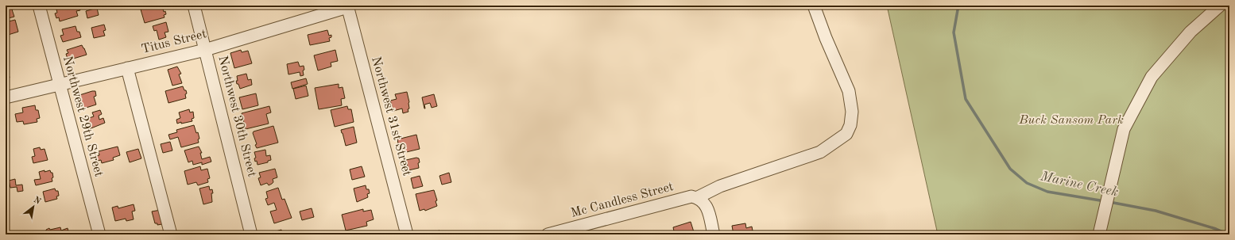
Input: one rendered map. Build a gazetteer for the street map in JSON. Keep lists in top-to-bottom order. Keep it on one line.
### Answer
{"streets":{"street":["Titus Street","Northwest 29th Street","Northwest 30th Street","Northwest 31st Street","Mc Candless Street"]},"crossings":[["Titus Street","Northwest 29th Street"],["Titus Street","Northwest 30th Street"],["Titus Street","Northwest 31st Street"]],"water":["Marine Creek"],"parks":["Buck Sansom Park"],"north":"top right"}
